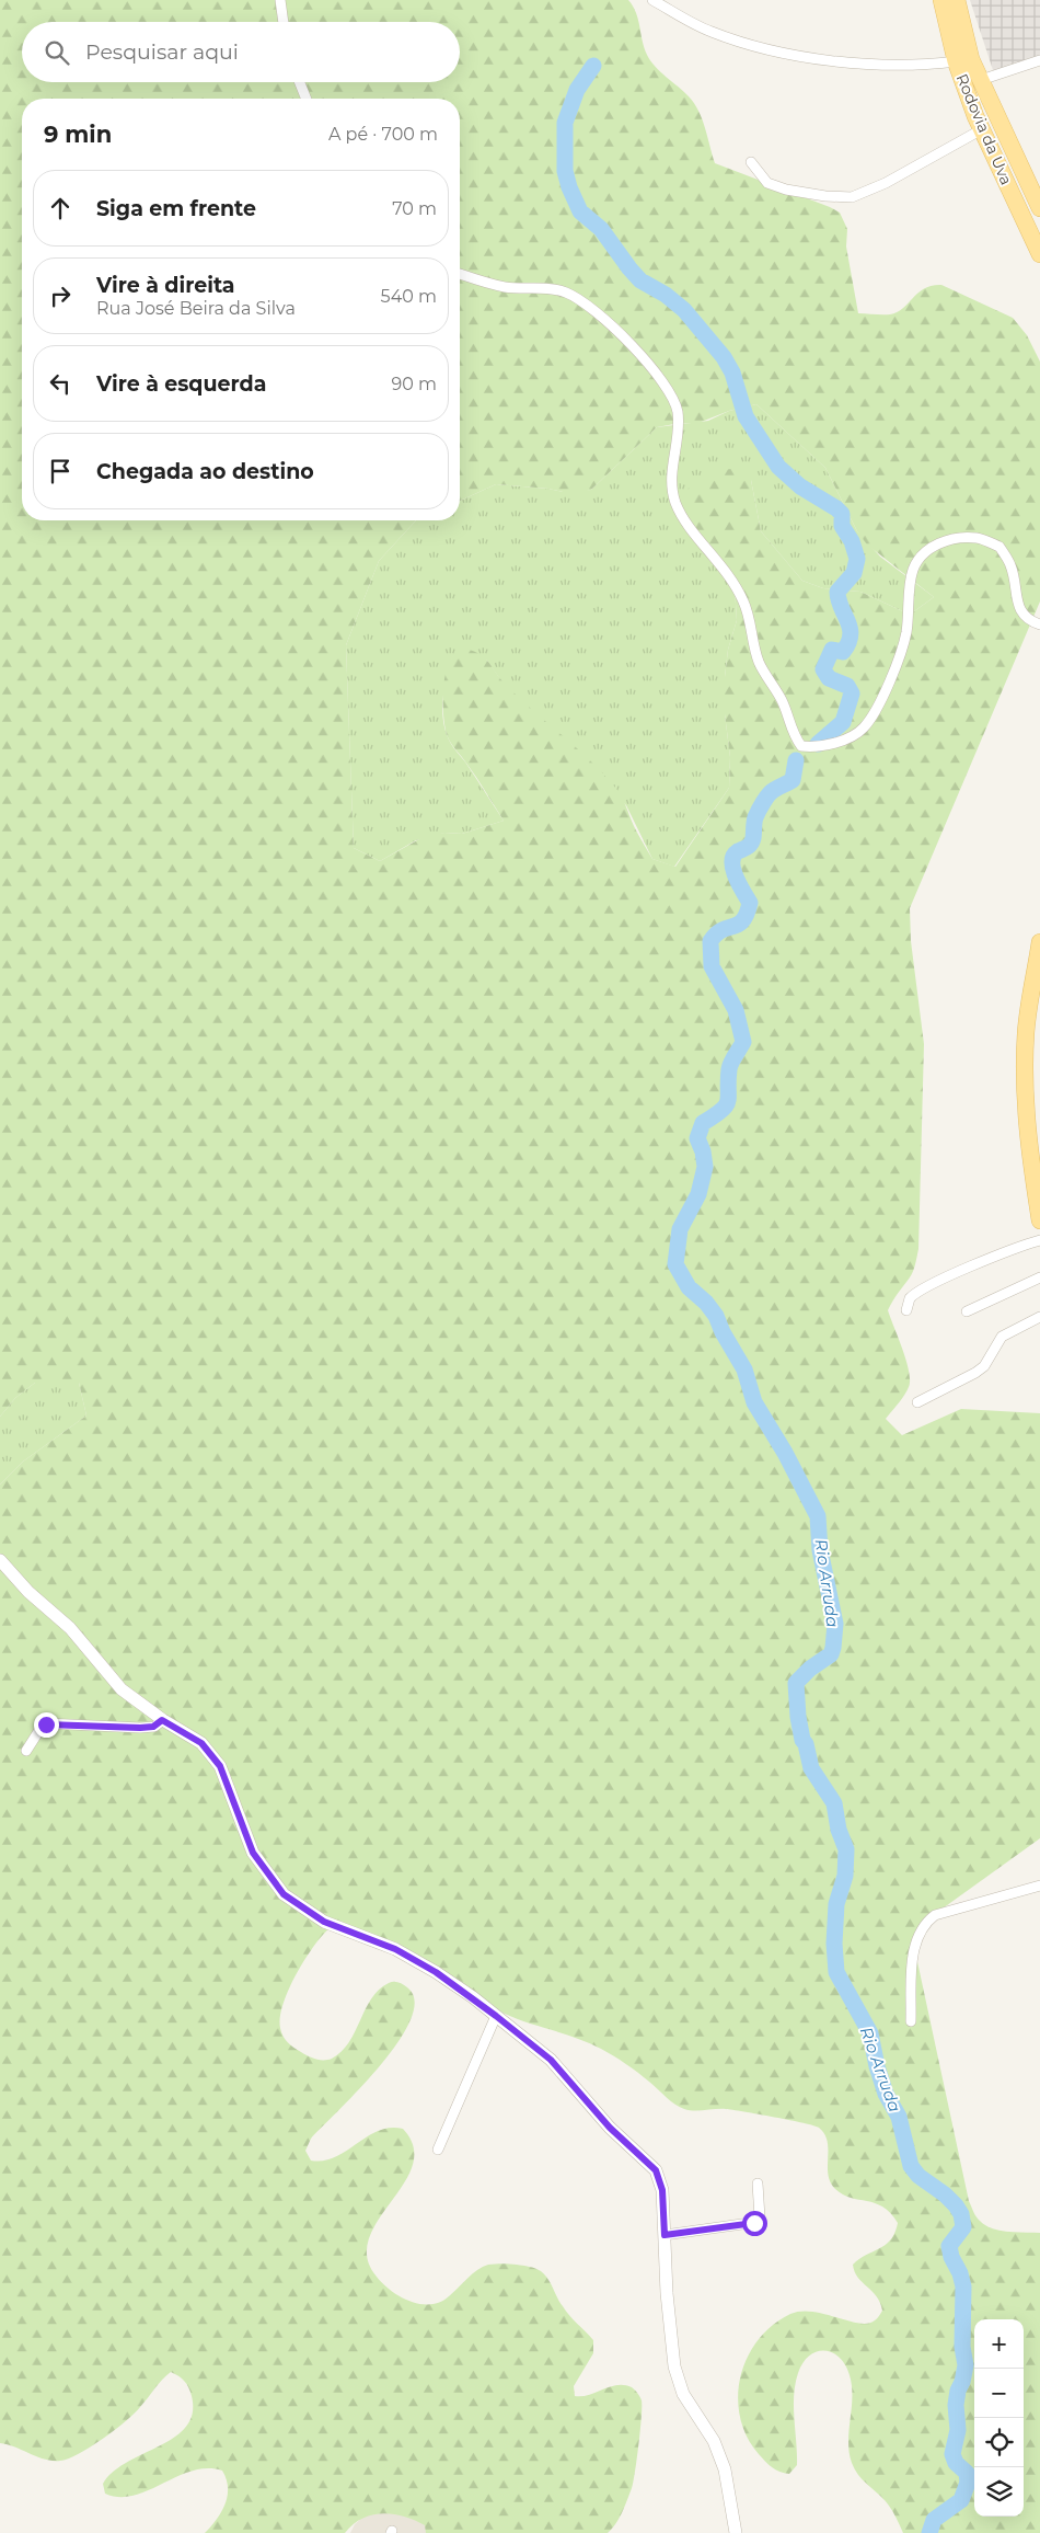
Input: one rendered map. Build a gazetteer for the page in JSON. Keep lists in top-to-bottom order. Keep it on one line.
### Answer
{"streets":{"main road":["Rodovia da Uva"]},"water":["Rio Arruda"],"page":{"search":"Pesquisar aqui","heading":["9 min","A pé · 700 m"],"list":[["Siga em frente","70 m"],["Vire à direita","Rua José Beira da Silva","540 m"],["Vire à esquerda","90 m"],"Chegada ao destino"],"map_buttons":["+","−"]}}
